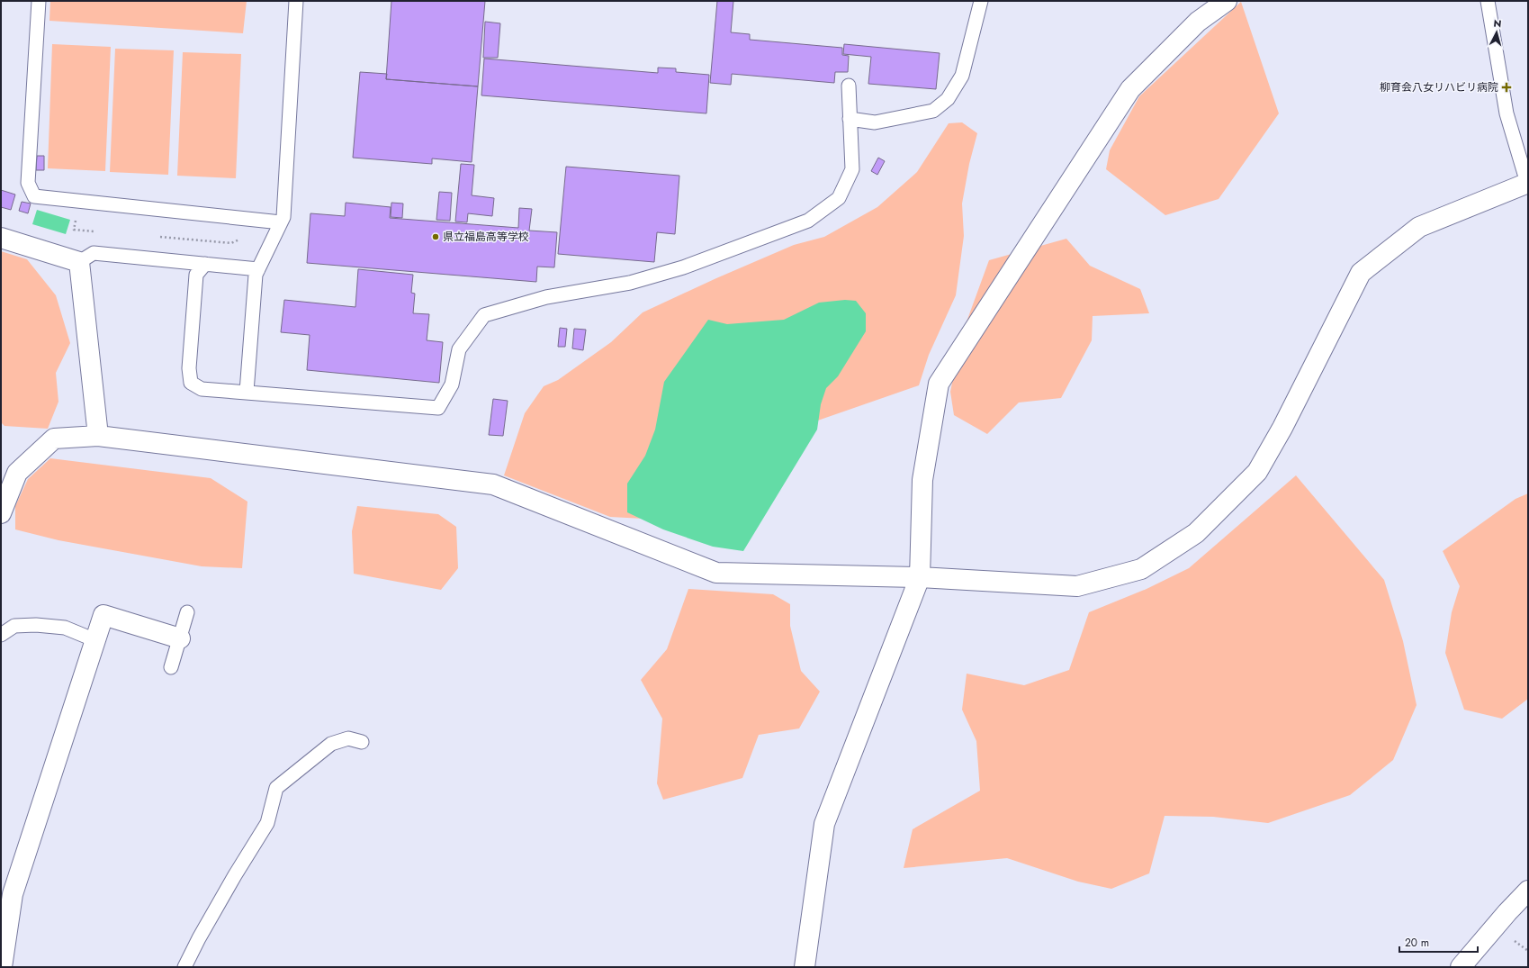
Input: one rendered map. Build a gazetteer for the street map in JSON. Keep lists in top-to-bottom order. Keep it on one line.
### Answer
{"places":{"health":["柳育会八女リハビリ病院"],"other":["県立福島高等学校"]},"scale_bar":"20 m","north":"top"}
